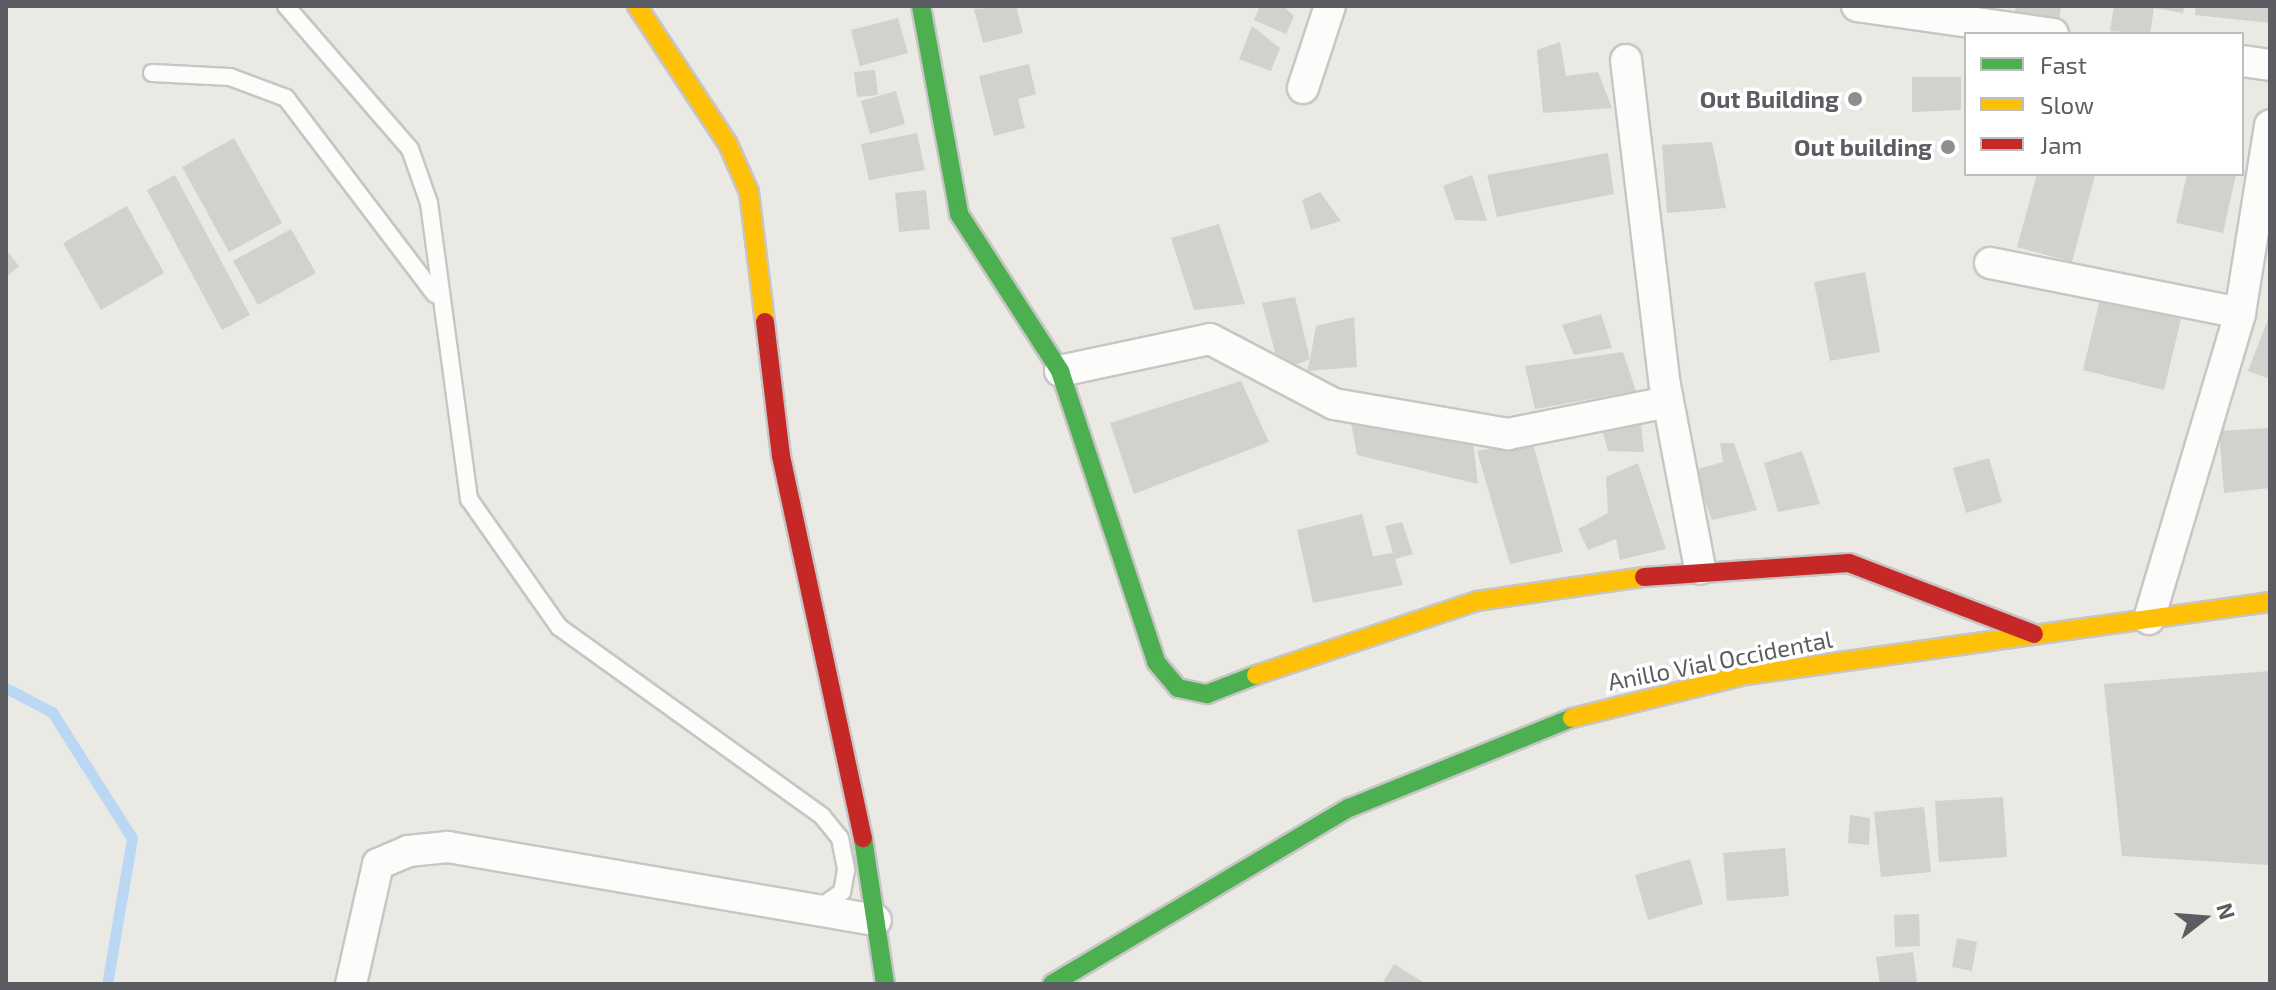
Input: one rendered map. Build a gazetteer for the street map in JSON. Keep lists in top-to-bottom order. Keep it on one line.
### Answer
{"streets":{"main road":["Anillo Vial Occidental"]},"places":["Out Building","Out building"],"legend":["Fast","Slow","Jam"],"north":"right"}
